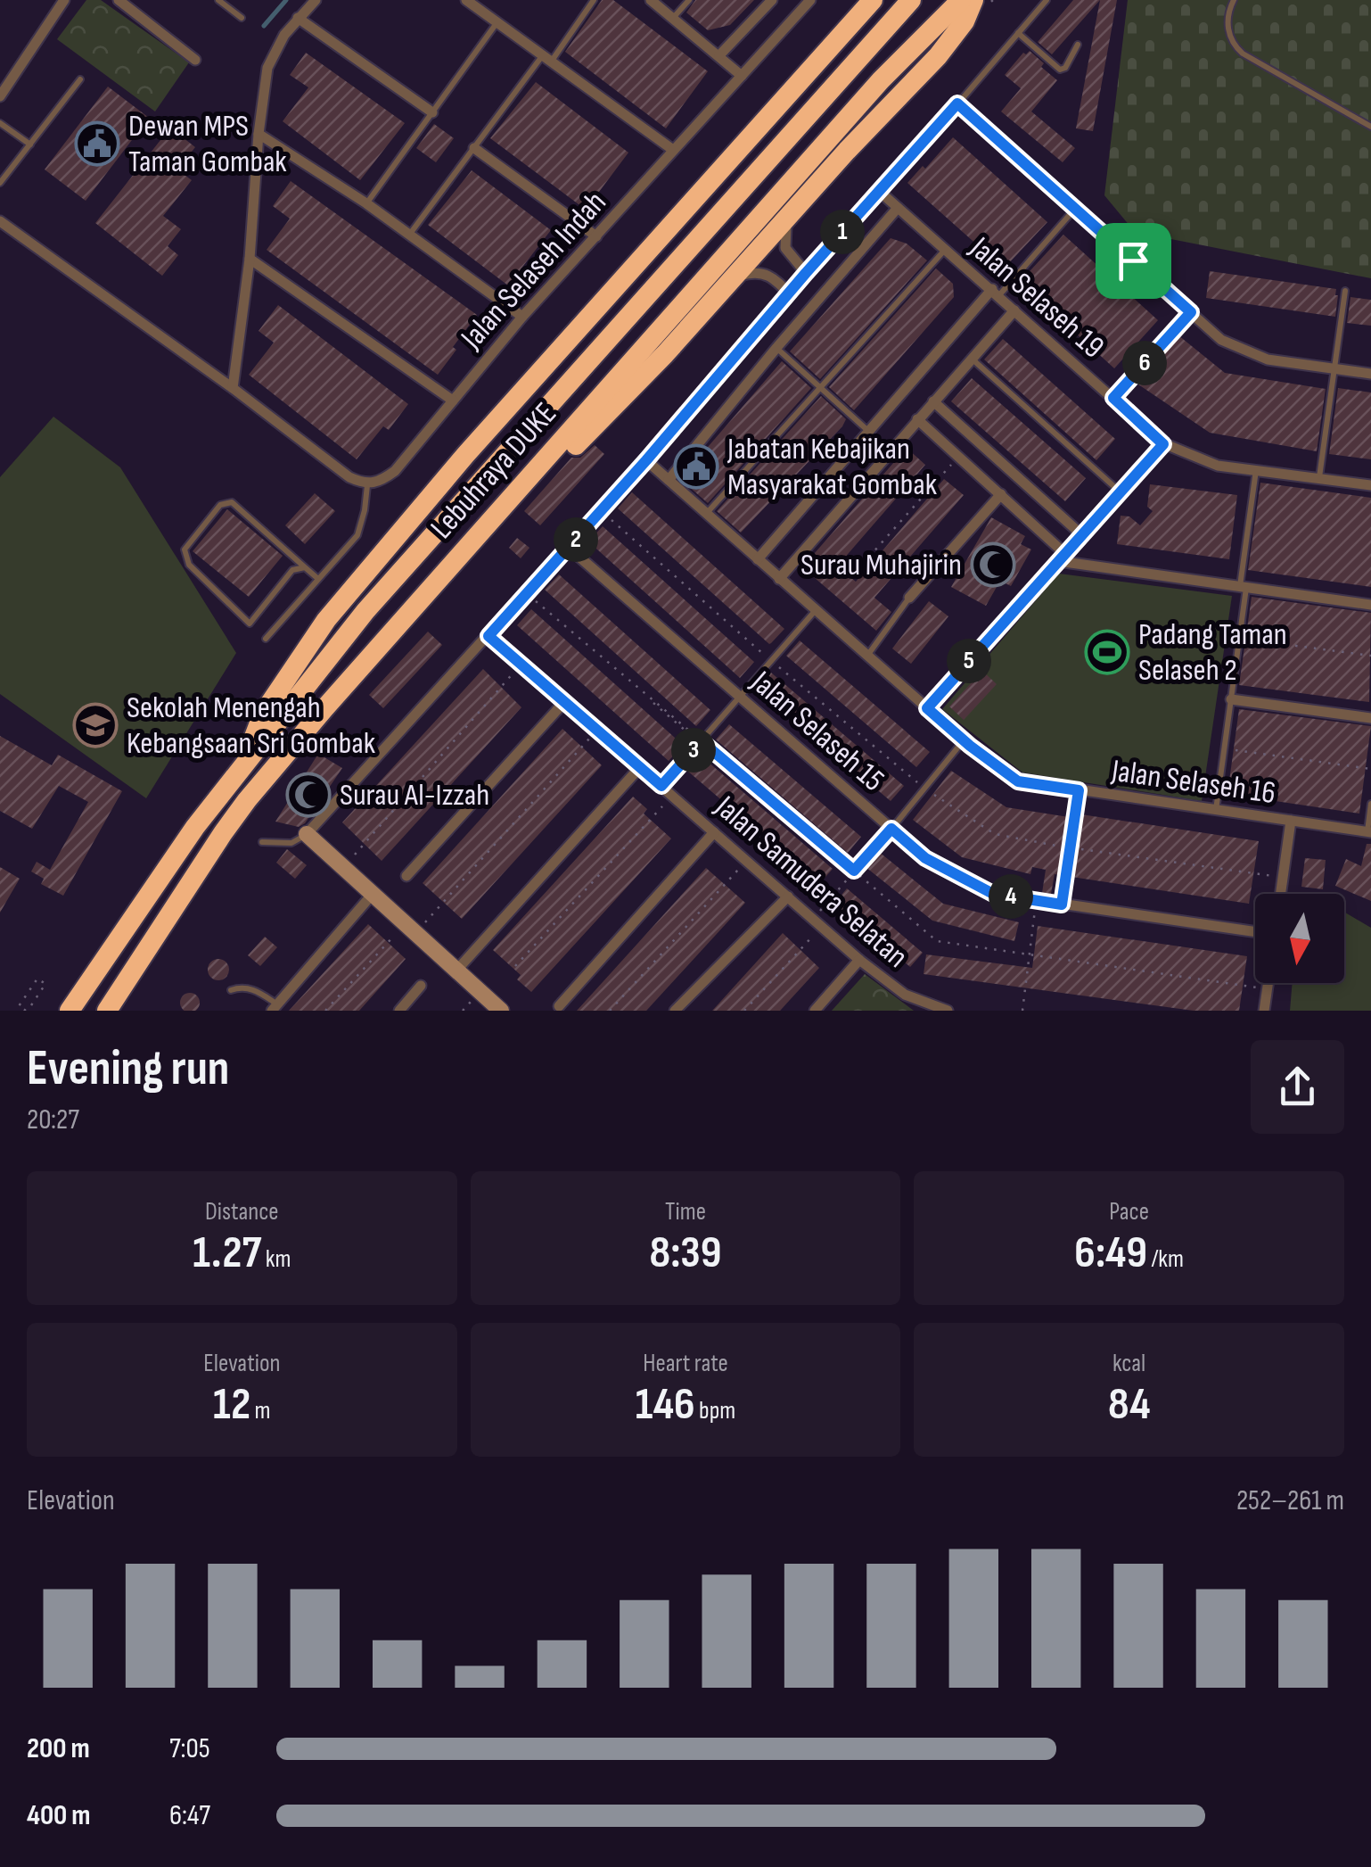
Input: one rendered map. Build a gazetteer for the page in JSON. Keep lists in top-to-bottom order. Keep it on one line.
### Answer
{"streets":{"highway":["Lebuhraya DUKE"],"street":["Jalan Selaseh Indah","Jalan Selaseh 19","Jalan Selaseh 15","Jalan Selaseh 16","Jalan Samudera Selatan"]},"places":{"public building":["Dewan MPS Taman Gombak","Jabatan Kebajikan Masyarakat Gombak"],"mosque":["Surau Muhajirin","Surau Al-Izzah"],"sports":["Padang Taman Selaseh 2"],"school or university":["Sekolah Menengah Kebangsaan Sri Gombak"]},"north":"bottom","page":{"pins":["1","6","2","5","3","4"],"heading":["Evening run","20:27"],"stats":[["Distance","1.27 km"],["Time","8:39"],["Pace","6:49 /km"],["Elevation","12 m"],["Heart rate","146 bpm"],["kcal","84"]],"chart":["Elevation","252–261 m"],"list":[{"name":"200 m","note":"7:05"},{"name":"400 m","note":"6:47"}]}}
